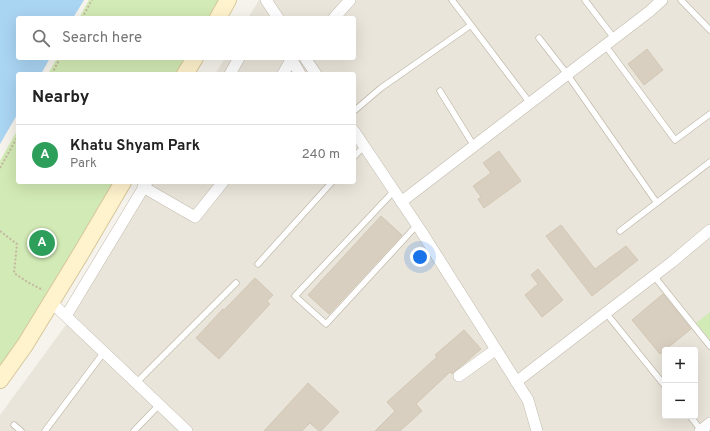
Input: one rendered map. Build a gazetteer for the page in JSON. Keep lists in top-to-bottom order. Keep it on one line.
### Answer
{"page":{"search":"Search here","heading":"Nearby","list":[{"mark":"A","name":"Khatu Shyam Park","note":"Park","value":"240 m"}],"pins":"A","map_buttons":["+","−"]}}
